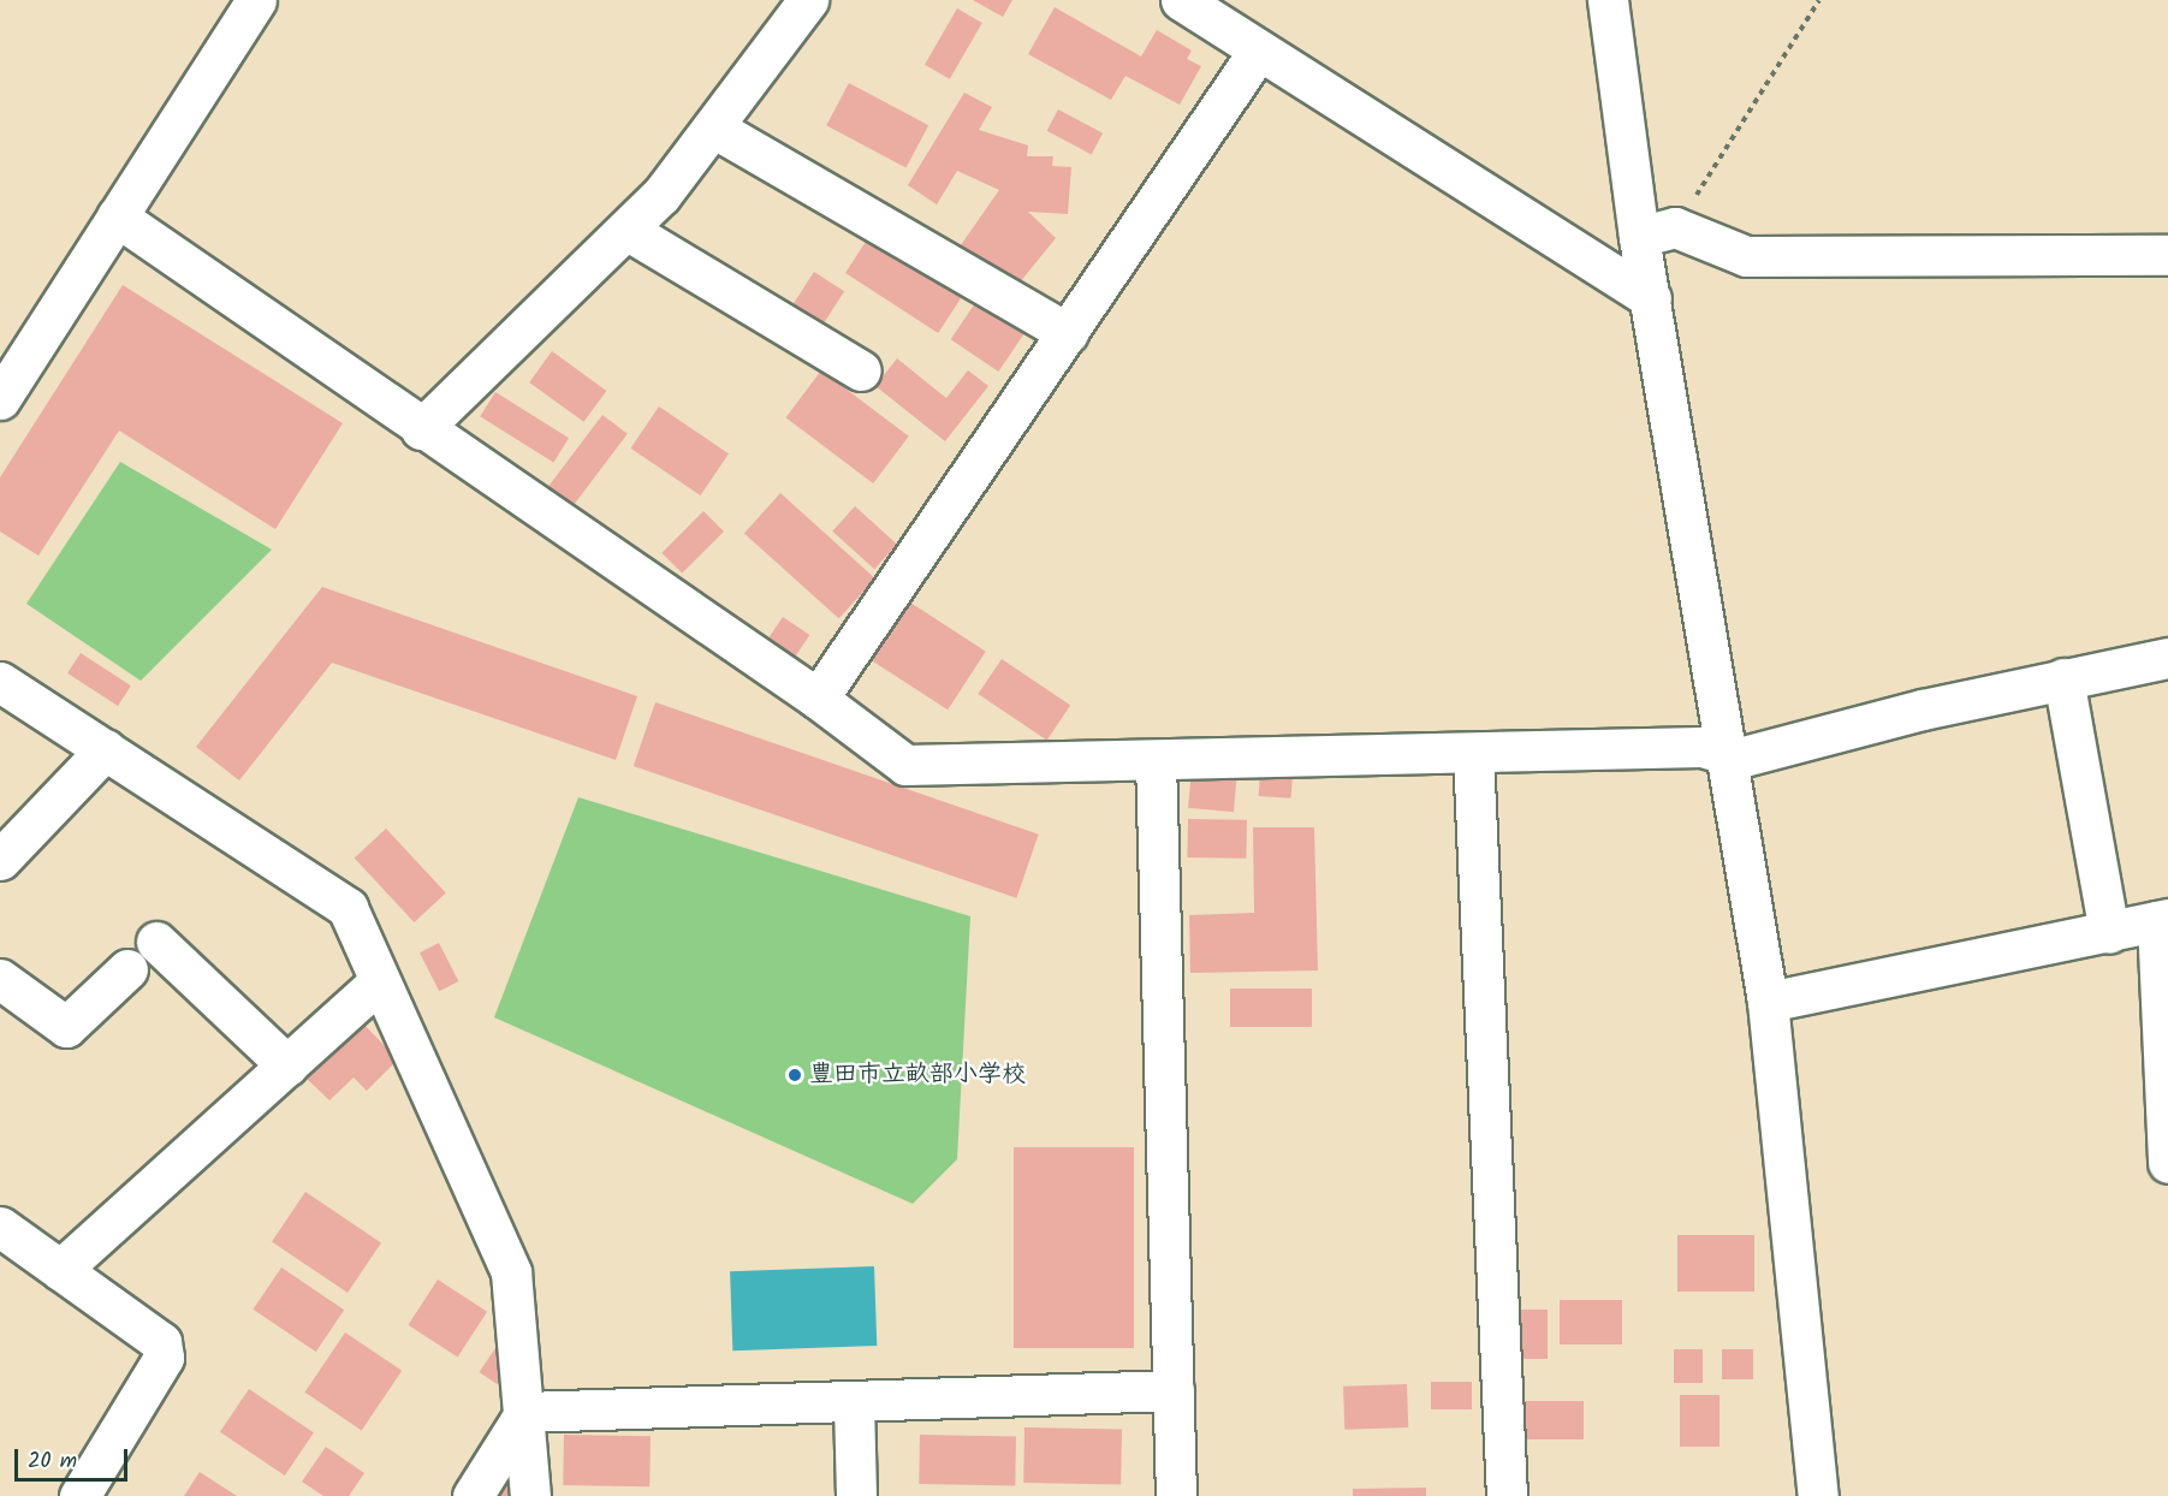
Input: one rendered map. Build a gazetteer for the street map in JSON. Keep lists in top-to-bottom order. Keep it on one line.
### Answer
{"places":["豊田市立畝部小学校"],"scale_bar":"20 m"}
